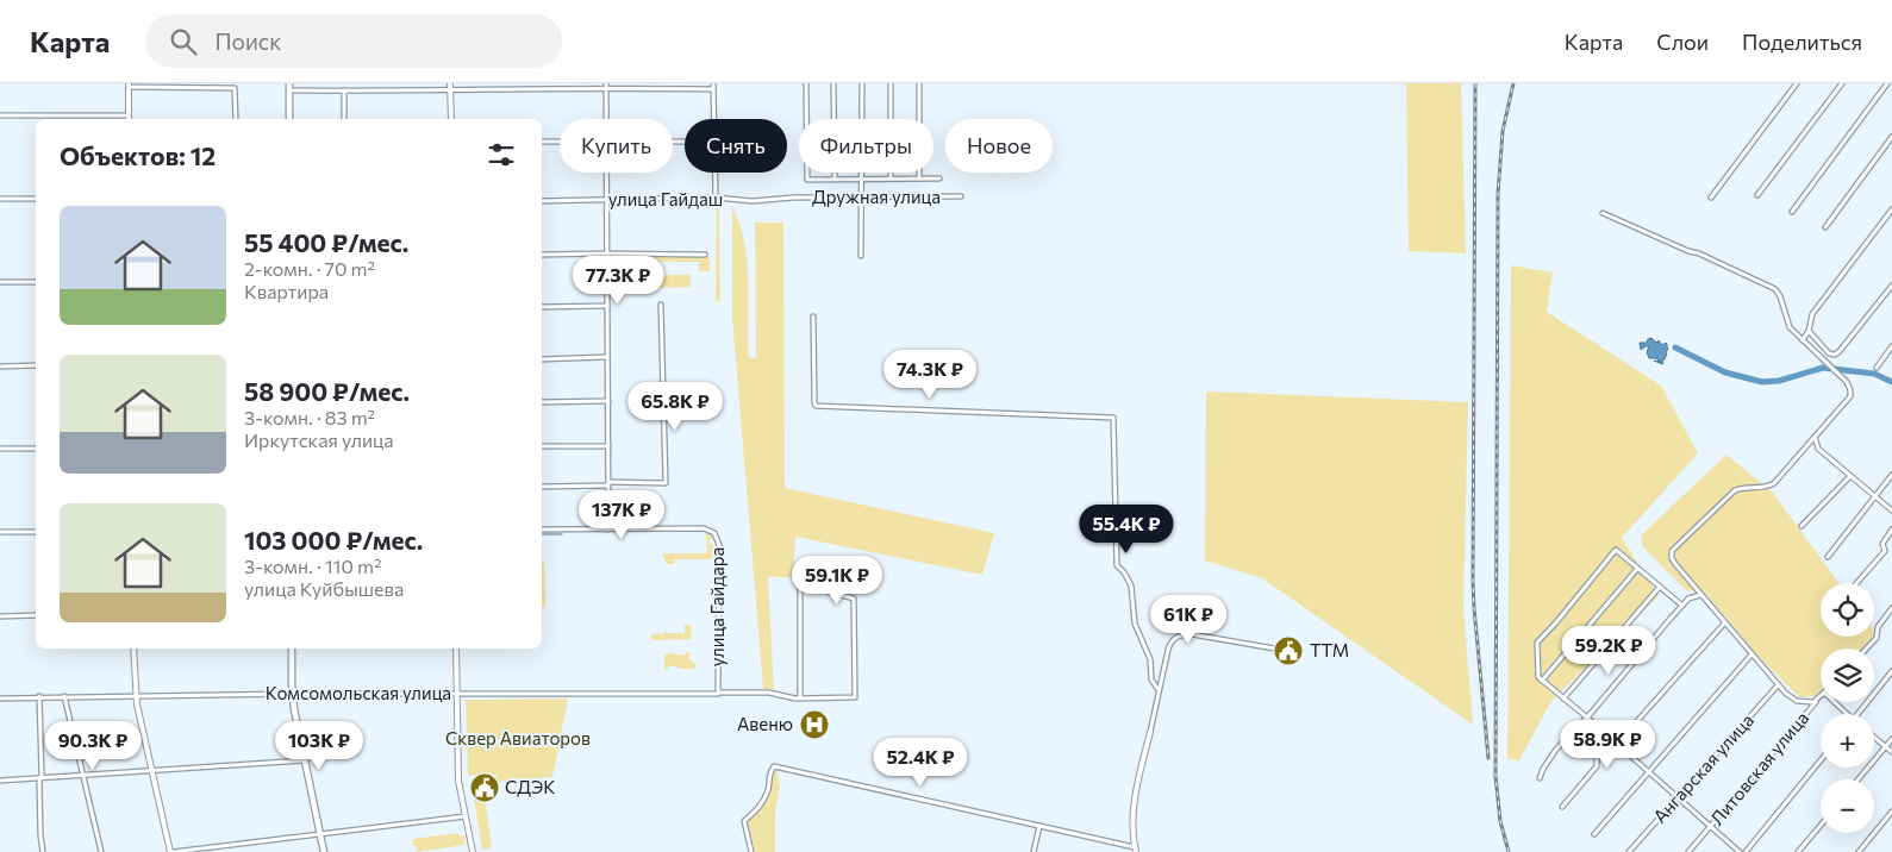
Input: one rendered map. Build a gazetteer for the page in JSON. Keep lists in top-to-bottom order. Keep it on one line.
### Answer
{"streets":{"street":["Дружная улица","улица Гайдаш","улица Гайдара","Комсомольская улица","Ангарская улица","Литовская улица"]},"crossings":[["Дружная улица","улица Гайдаш"],["улица Гайдара","Комсомольская улица"]],"parks":["Сквер Авиаторов"],"places":{"public building":["ТТМ","СДЭК"],"hospital":["Авеню"]},"page":{"header":"Карта","search":"Поиск","nav":["Карта","Слои","Поделиться"],"chip":["Купить","Снять","Фильтры","Новое"],"heading":"Объектов: 12","list":[{"name":"55 400 ₽/мес.","note":"2-комн. · 70 m² · Квартира"},{"name":"58 900 ₽/мес.","note":"3-комн. · 83 m² · Иркутская улица"},{"name":"103 000 ₽/мес.","note":"3-комн. · 110 m² · улица Куйбышева"}],"price":["77.3K ₽","74.3K ₽","65.8K ₽","137K ₽","55.4K ₽","59.1K ₽","61K ₽","59.2K ₽","58.9K ₽","90.3K ₽","103K ₽","52.4K ₽"],"map_buttons":["+","−"]}}
